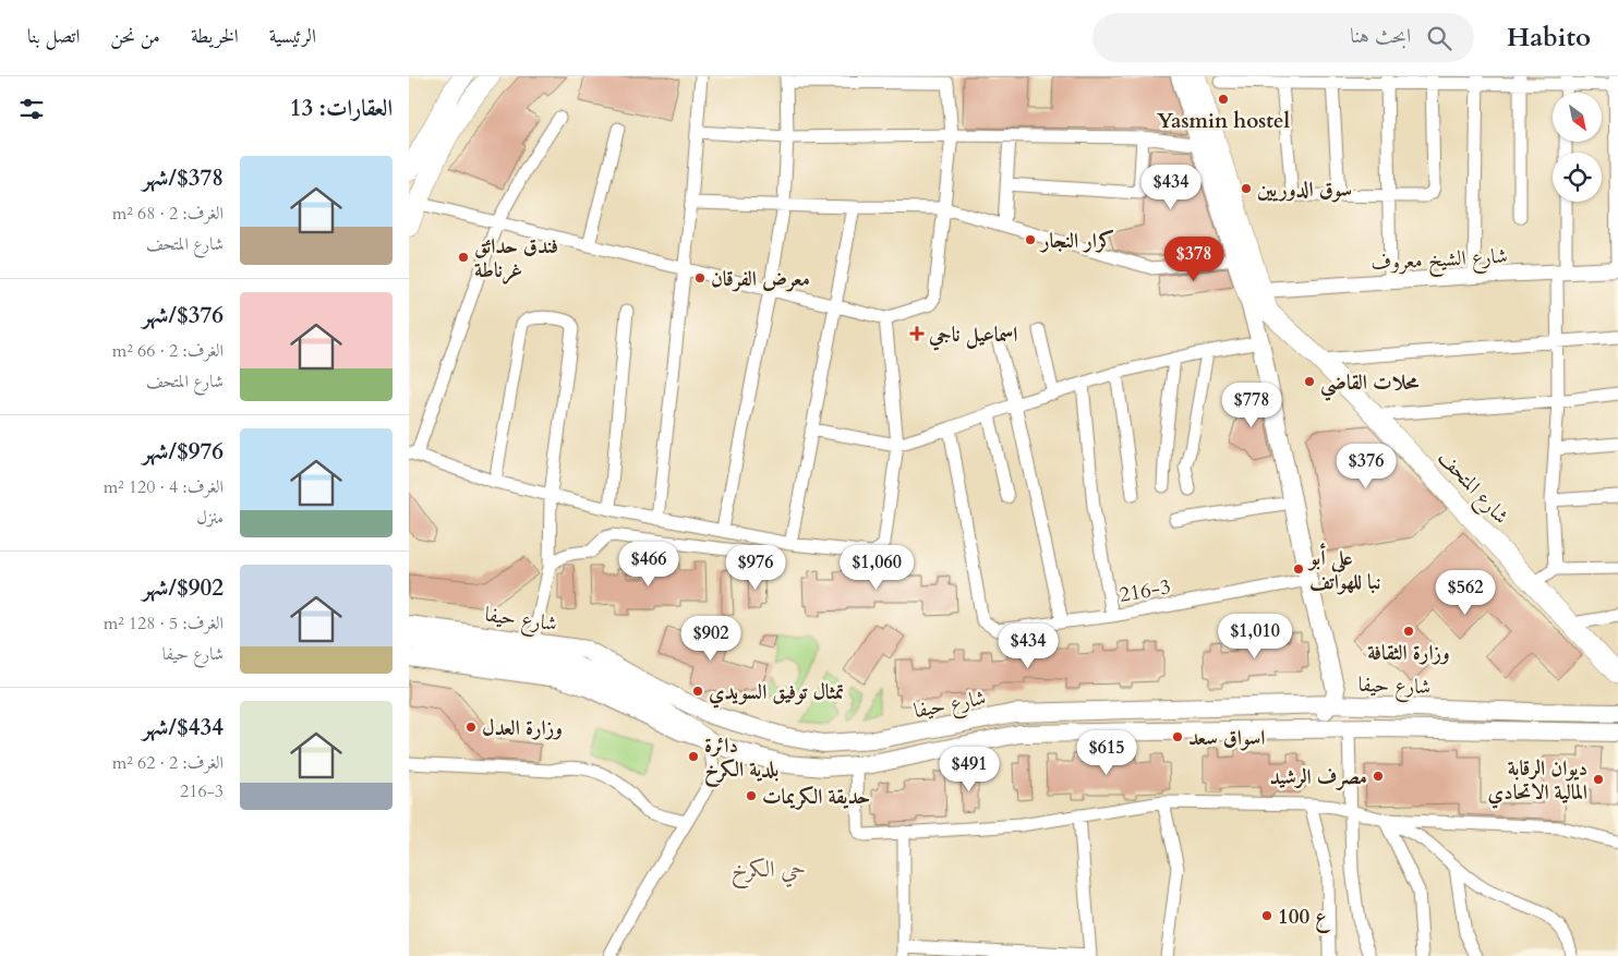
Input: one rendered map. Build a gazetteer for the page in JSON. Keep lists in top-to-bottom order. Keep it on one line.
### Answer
{"streets":{"main road":["شارع المتحف","شارع حيفا"],"street":["شارع الشيخ معروف","216-3"]},"districts":["حي الكرخ"],"places":{"other":["Yasmin hostel","سوق الدوريين","كرار النجار","فندق حدائق غرناطة","معرض الفرقان","محلات القاضي","علي أبو نبا للهواتف","وزارة الثقافة","تمثال توفيق السويدي","وزارة العدل","اسواق سعد","دائرة بلدية الكرخ","مصرف الرشيد","ديوان الرقابة المالية الاتحادي","حديقة الكريمات","100 ع"],"health":["اسماعيل ناجي"]},"north":"bottom right","page":{"header":"Habito","search":"ابحث هنا","nav":["الرئيسية","الخريطة","من نحن","اتصل بنا"],"heading":"العقارات: 13","list":[{"name":"$378/شهر","note":"الغرف: 2 · 68 m² · شارع المتحف"},{"name":"$376/شهر","note":"الغرف: 2 · 66 m² · شارع المتحف"},{"name":"$976/شهر","note":"الغرف: 4 · 120 m² · منزل"},{"name":"$902/شهر","note":"الغرف: 5 · 128 m² · شارع حيفا"},{"name":"$434/شهر","note":"الغرف: 2 · 62 m² · 216-3"}],"price":["$434","$378","$778","$376","$466","$976","$1,060","$562","$1,010","$902","$434","$615","$491"]}}
